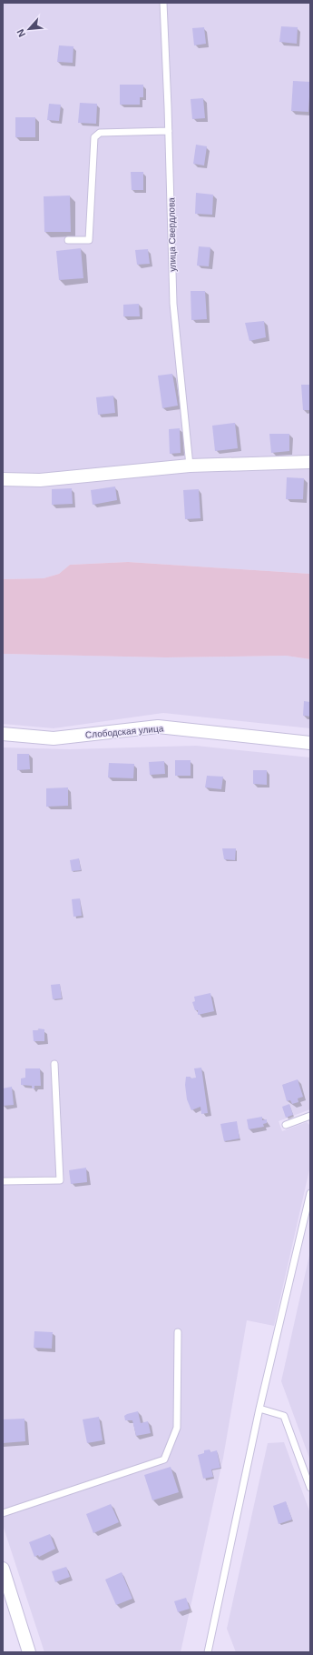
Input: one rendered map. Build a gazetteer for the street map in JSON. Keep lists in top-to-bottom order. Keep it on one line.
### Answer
{"streets":{"street":["Слободская улица"],"lane":["улица Свердлова"]},"north":"bottom left"}
